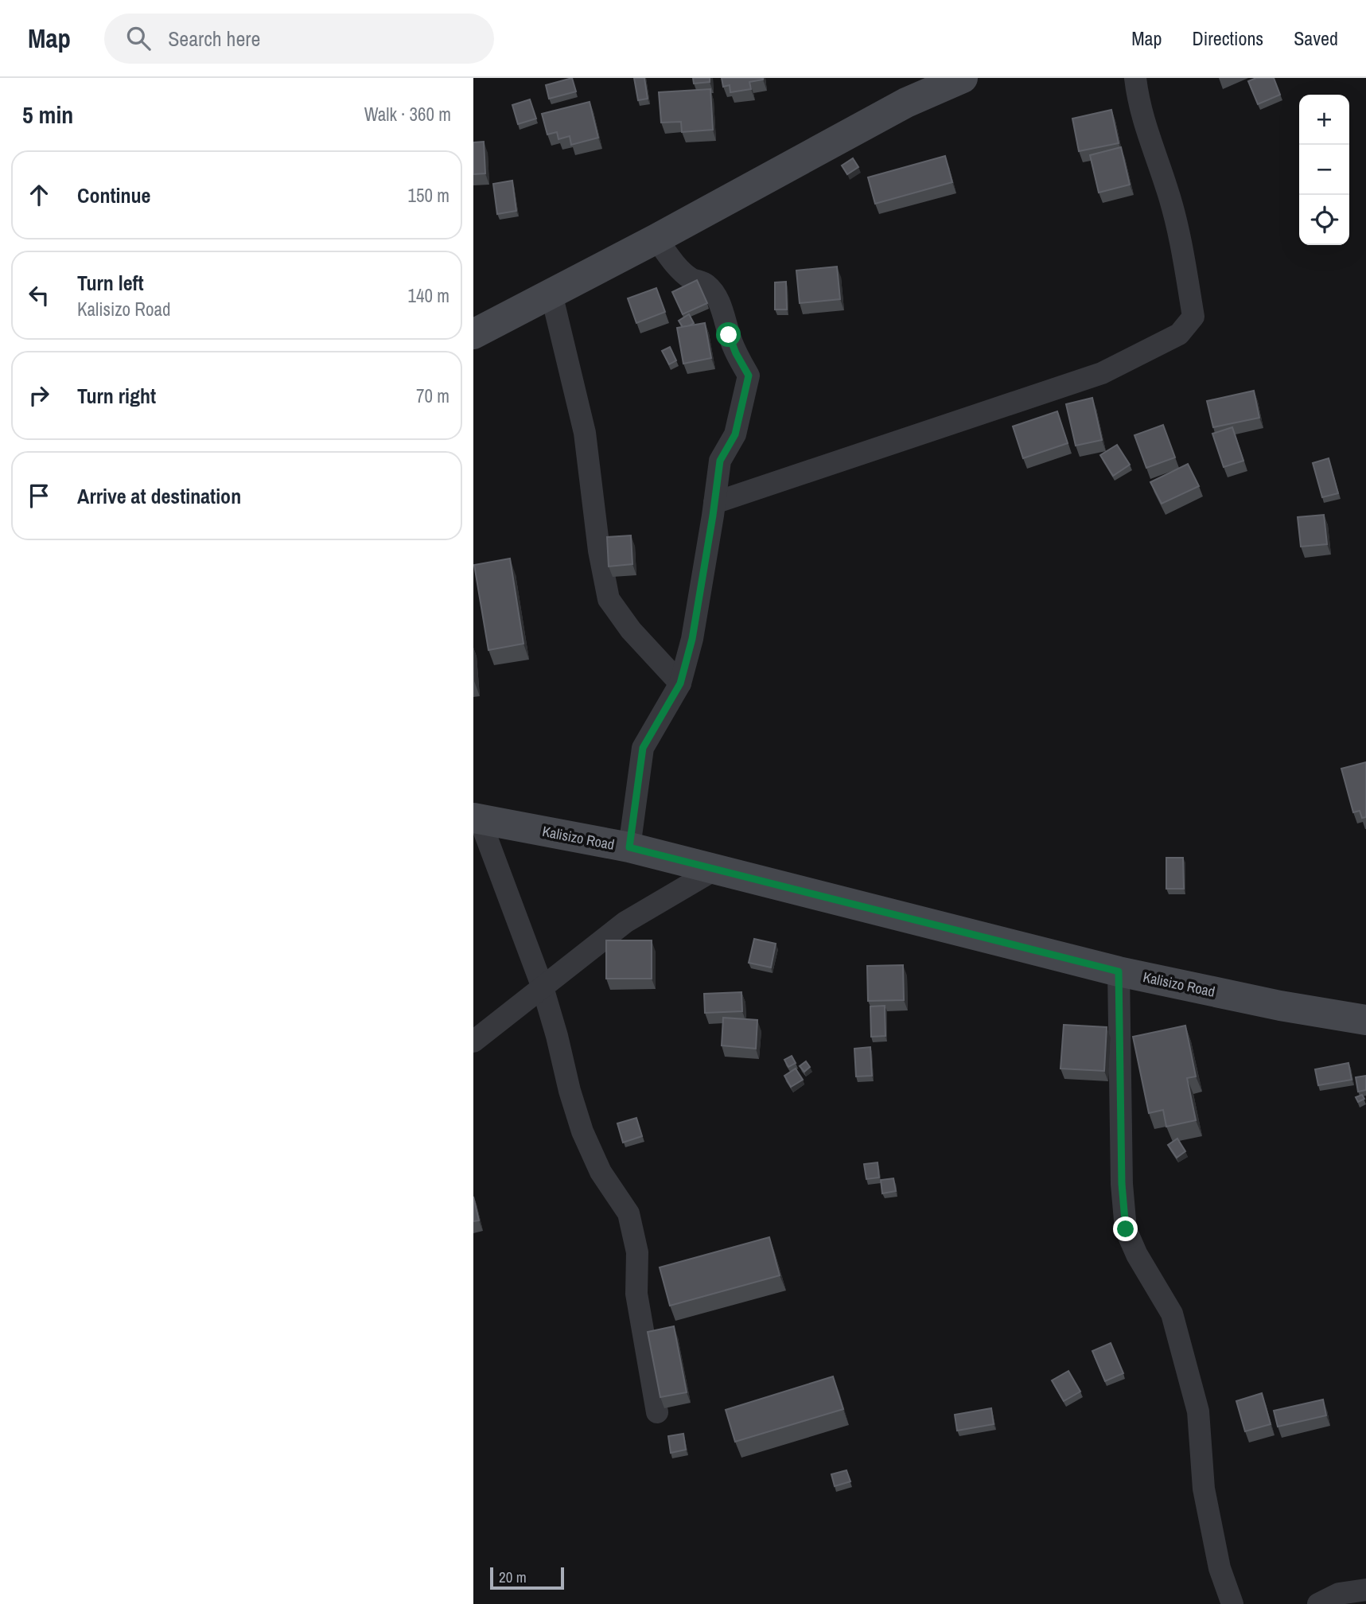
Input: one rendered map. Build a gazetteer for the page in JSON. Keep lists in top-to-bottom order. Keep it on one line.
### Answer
{"streets":{"street":["Kalisizo Road"]},"scale_bar":"20 m","page":{"header":"Map","search":"Search here","nav":["Map","Directions","Saved"],"heading":["5 min","Walk · 360 m"],"map_buttons":["+","−"],"list":[["Continue","150 m"],["Turn left","Kalisizo Road","140 m"],["Turn right","70 m"],"Arrive at destination"],"scale":"20 m"}}
